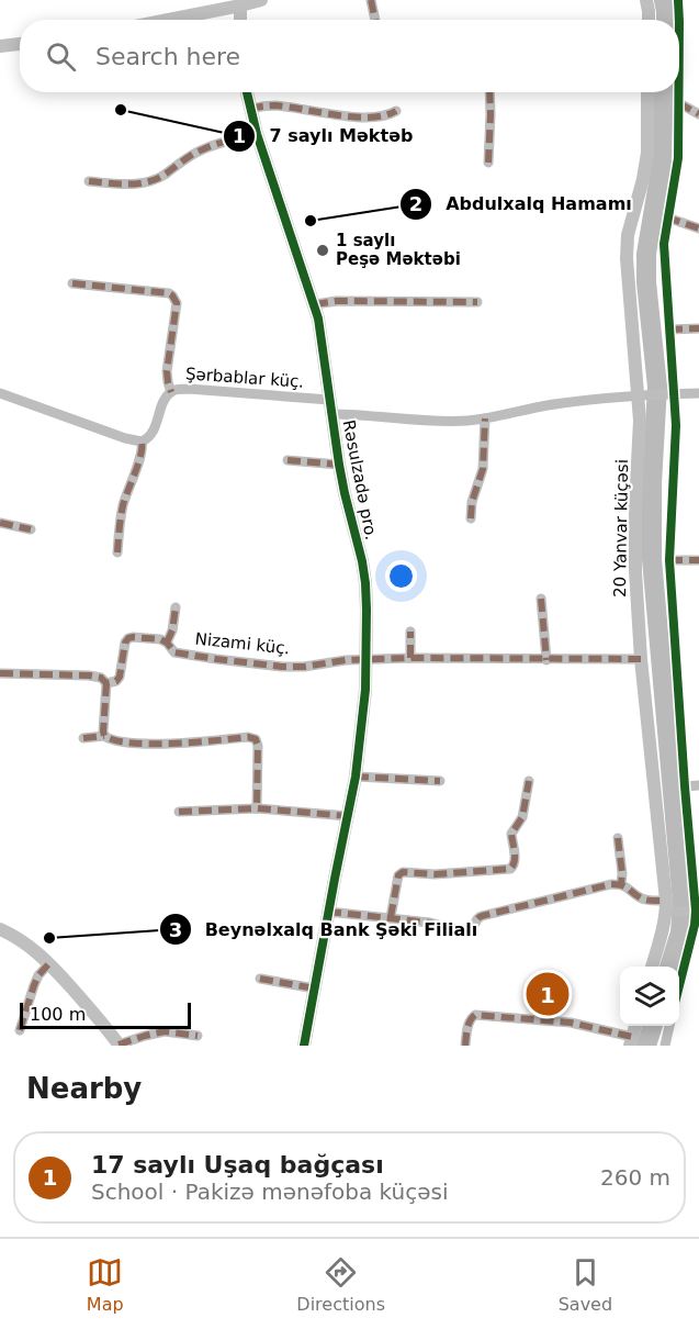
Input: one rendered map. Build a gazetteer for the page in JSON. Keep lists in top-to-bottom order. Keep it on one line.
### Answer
{"streets":{"street":["Şərbablar küç.","Rəsulzadə pro.","20 Yanvar küçəsi","Nizami küç."]},"crossings":[["Şərbablar küç.","Rəsulzadə pro."],["Rəsulzadə pro.","Nizami küç."],["20 Yanvar küçəsi","Nizami küç."]],"places":["7 saylı Məktəb","Abdulxalq Hamamı","1 saylı Peşə Məktəbi","Beynəlxalq Bank Şəki Filialı"],"scale_bar":"100 m","page":{"search":"Search here","pins":"1","scale":"100 m","heading":"Nearby","list":[{"mark":"1","name":"17 saylı Uşaq bağçası","note":"School · Pakizə mənəfoba küçəsi","value":"260 m"}],"nav":["Map","Directions","Saved"]}}
